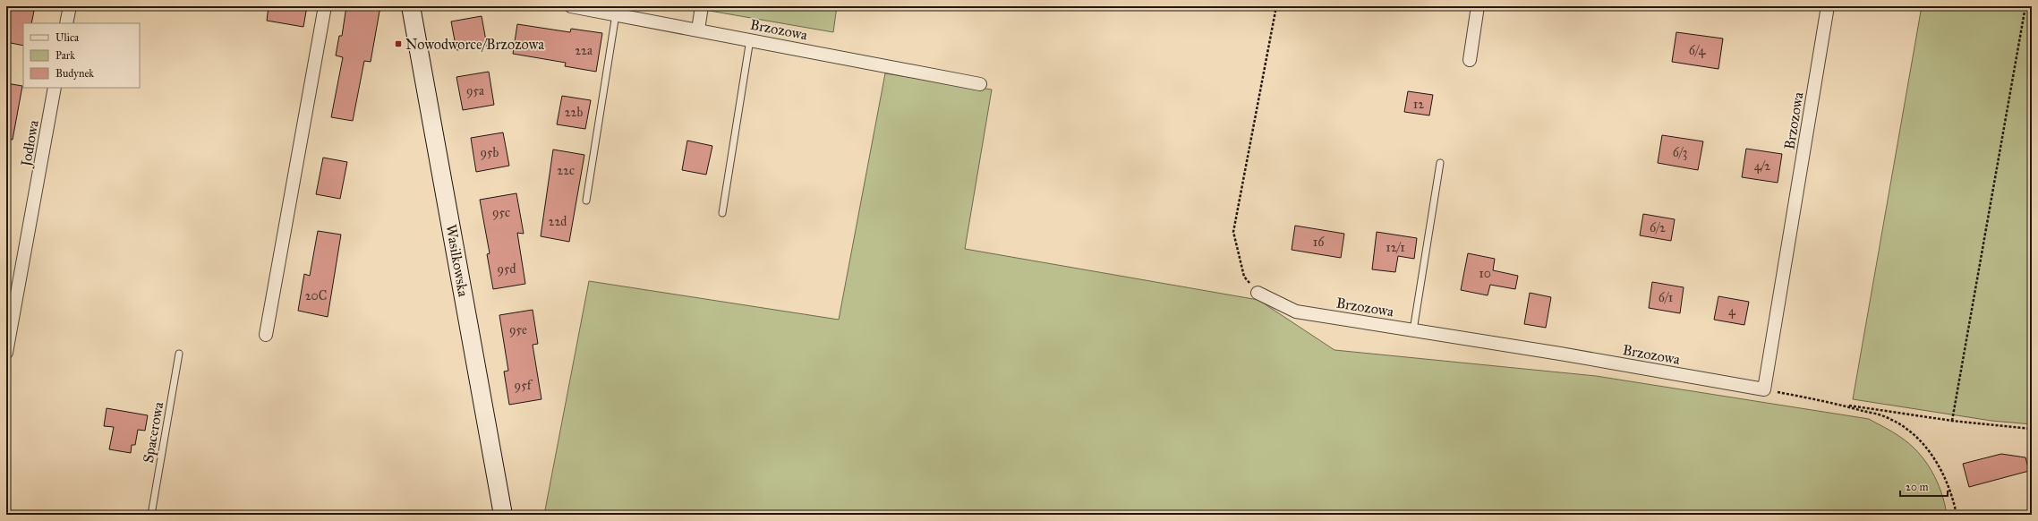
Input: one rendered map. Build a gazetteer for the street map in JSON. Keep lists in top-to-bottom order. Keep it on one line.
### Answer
{"streets":{"street":["Brzozowa","Jodłowa","Wasilkowska"],"lane":["Spacerowa"]},"places":{"transit":["Nowodworce/Brzozowa"]},"house_numbers":["22a","6/4","95a","12","22b","95b","6/3","4/2","22c","95c","22d","6/2","16","12/1","95d","10","20C","6/1","4","95e","95f"],"legend":["Ulica","Park","Budynek"],"scale_bar":"20 m"}
